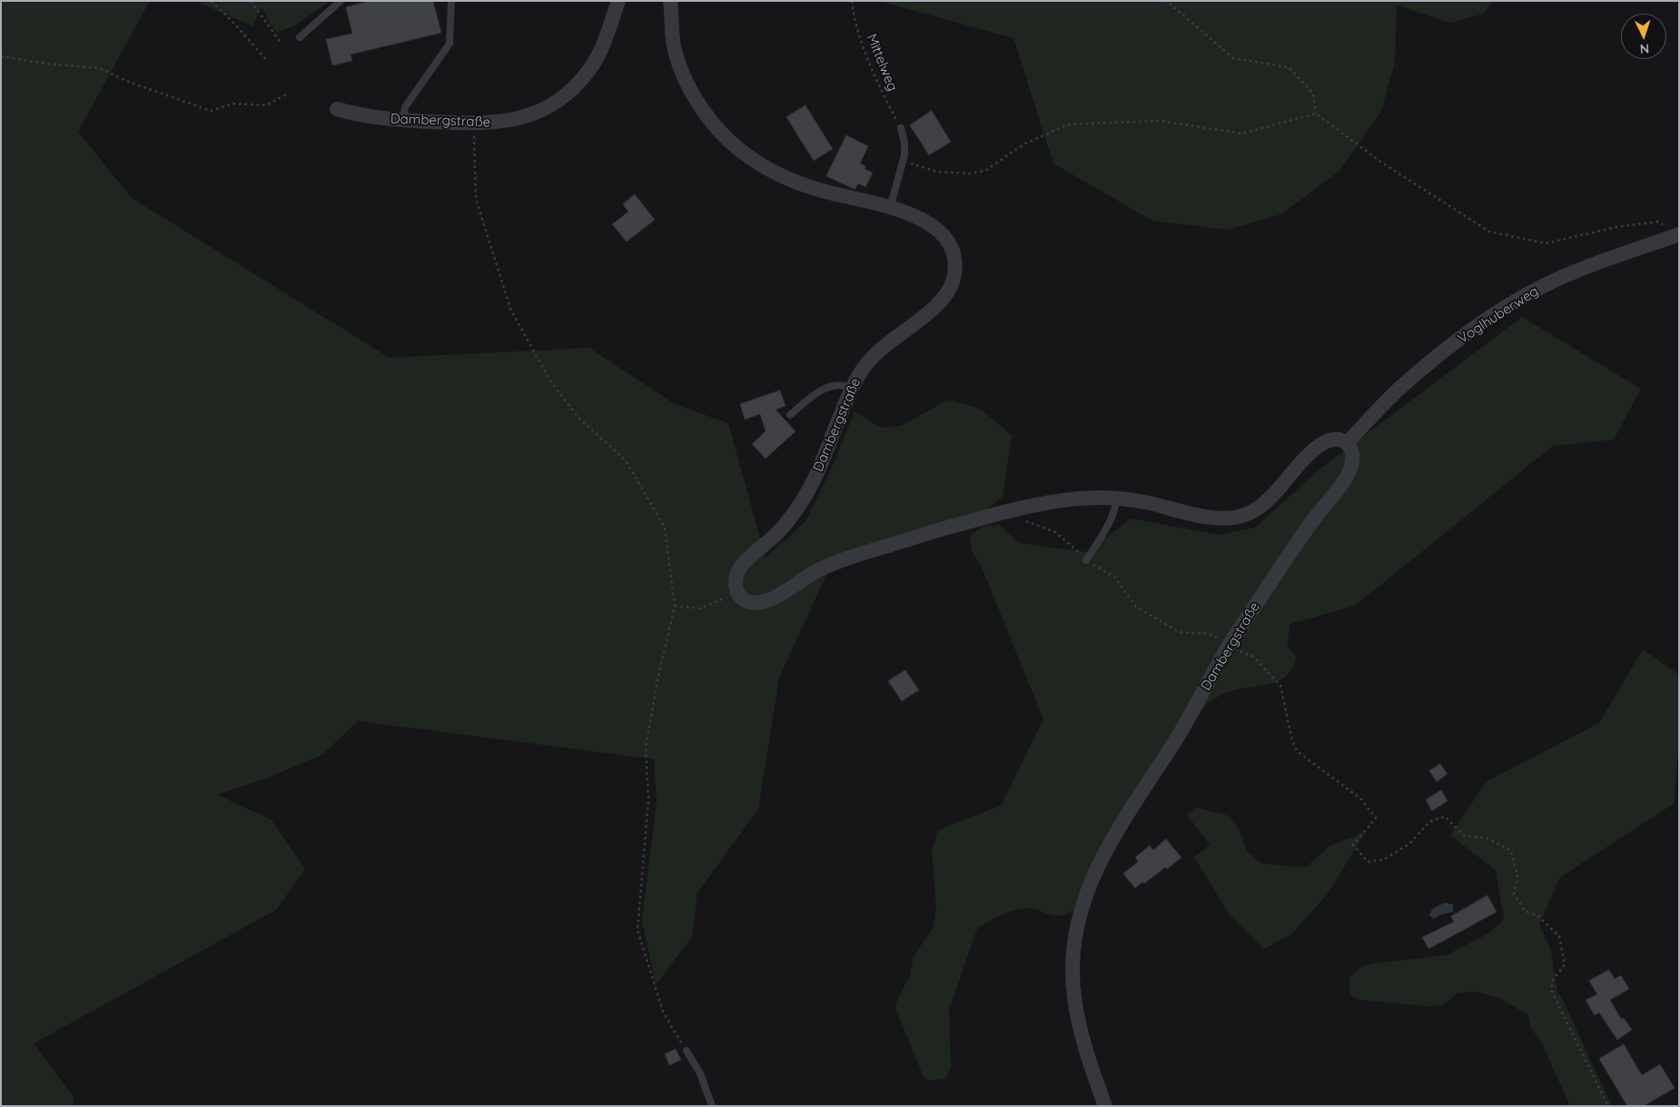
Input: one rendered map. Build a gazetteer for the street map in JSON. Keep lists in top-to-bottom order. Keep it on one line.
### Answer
{"streets":{"street":["Dambergstraße","Voglhuberweg"],"path":["Mittelweg"]},"crossings":[["Dambergstraße","Voglhuberweg"]],"north":"bottom"}
